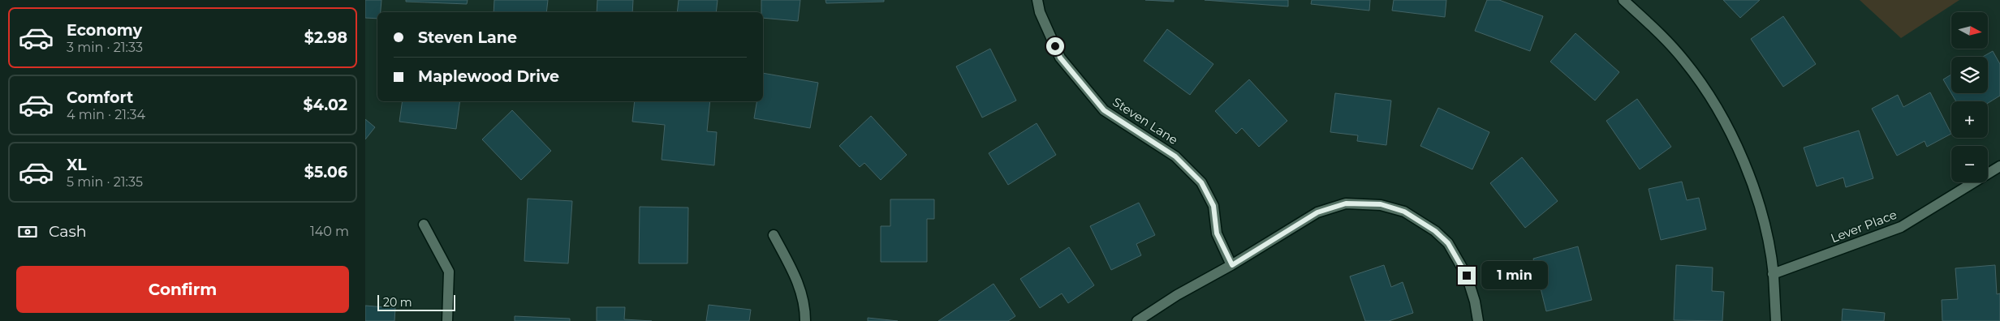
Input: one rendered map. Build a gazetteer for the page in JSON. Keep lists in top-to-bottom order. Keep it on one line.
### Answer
{"streets":{"street":["Steven Lane","Lever Place"]},"scale_bar":"20 m","north":"right","page":{"list":[{"name":"Economy","note":"3 min · 21:33","value":"$2.98"},{"name":"Comfort","note":"4 min · 21:34","value":"$4.02"},{"name":"XL","note":"5 min · 21:35","value":"$5.06"}],"map_buttons":["+","−"],"banner":["Steven Lane","Maplewood Drive"],"pay":["Cash","140 m"],"buttons":"Confirm","bubble":"1 min","scale":"20 m"}}
